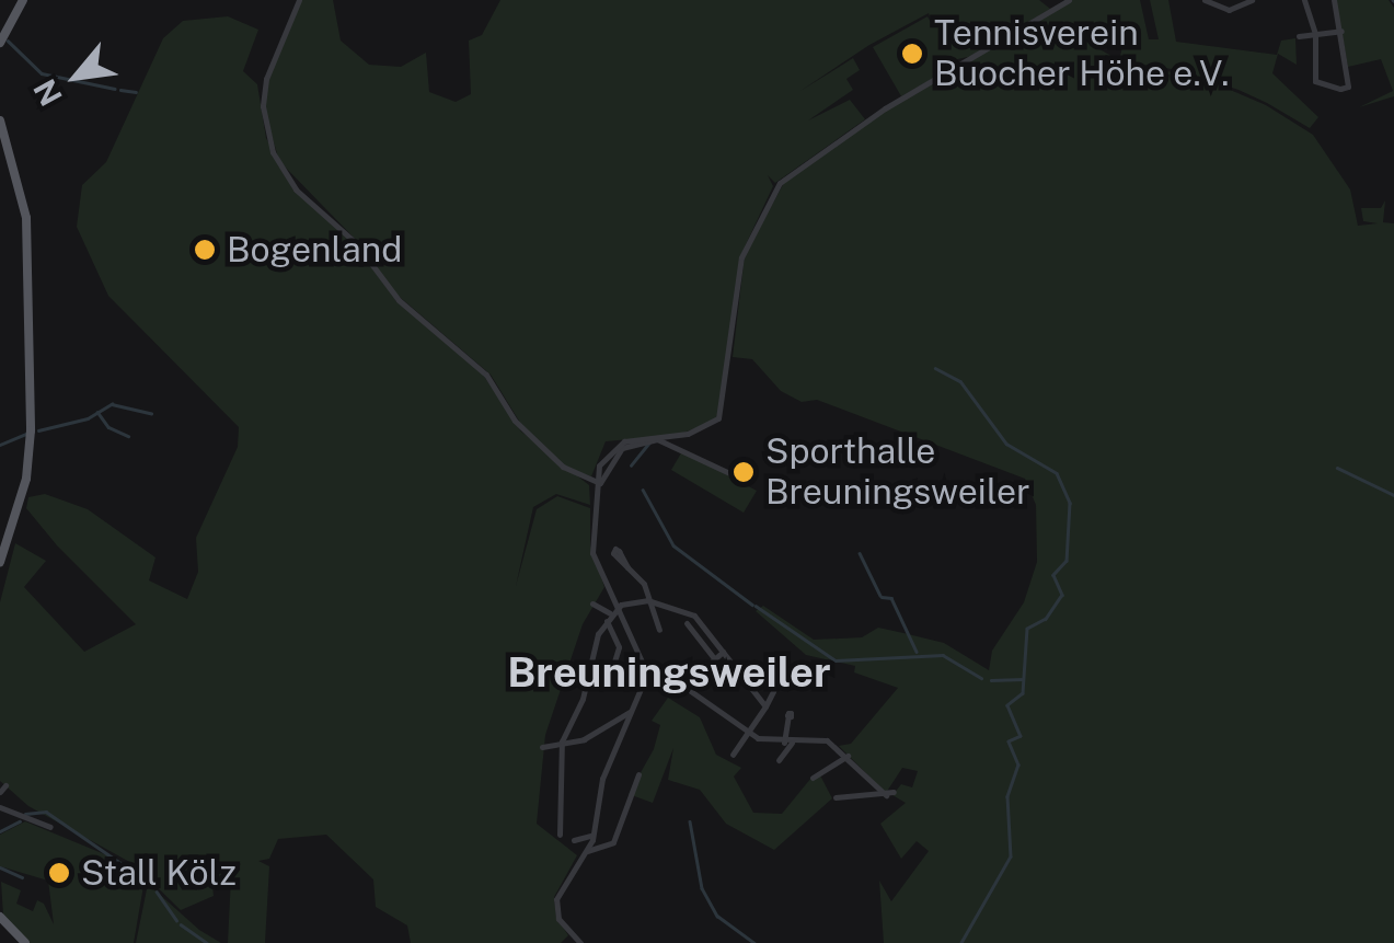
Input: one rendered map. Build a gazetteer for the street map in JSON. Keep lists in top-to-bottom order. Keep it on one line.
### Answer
{"districts":["Breuningsweiler"],"places":["Tennisverein Buocher Höhe e.V.","Bogenland","Sporthalle Breuningsweiler","Stall Kölz"],"north":"bottom left"}
